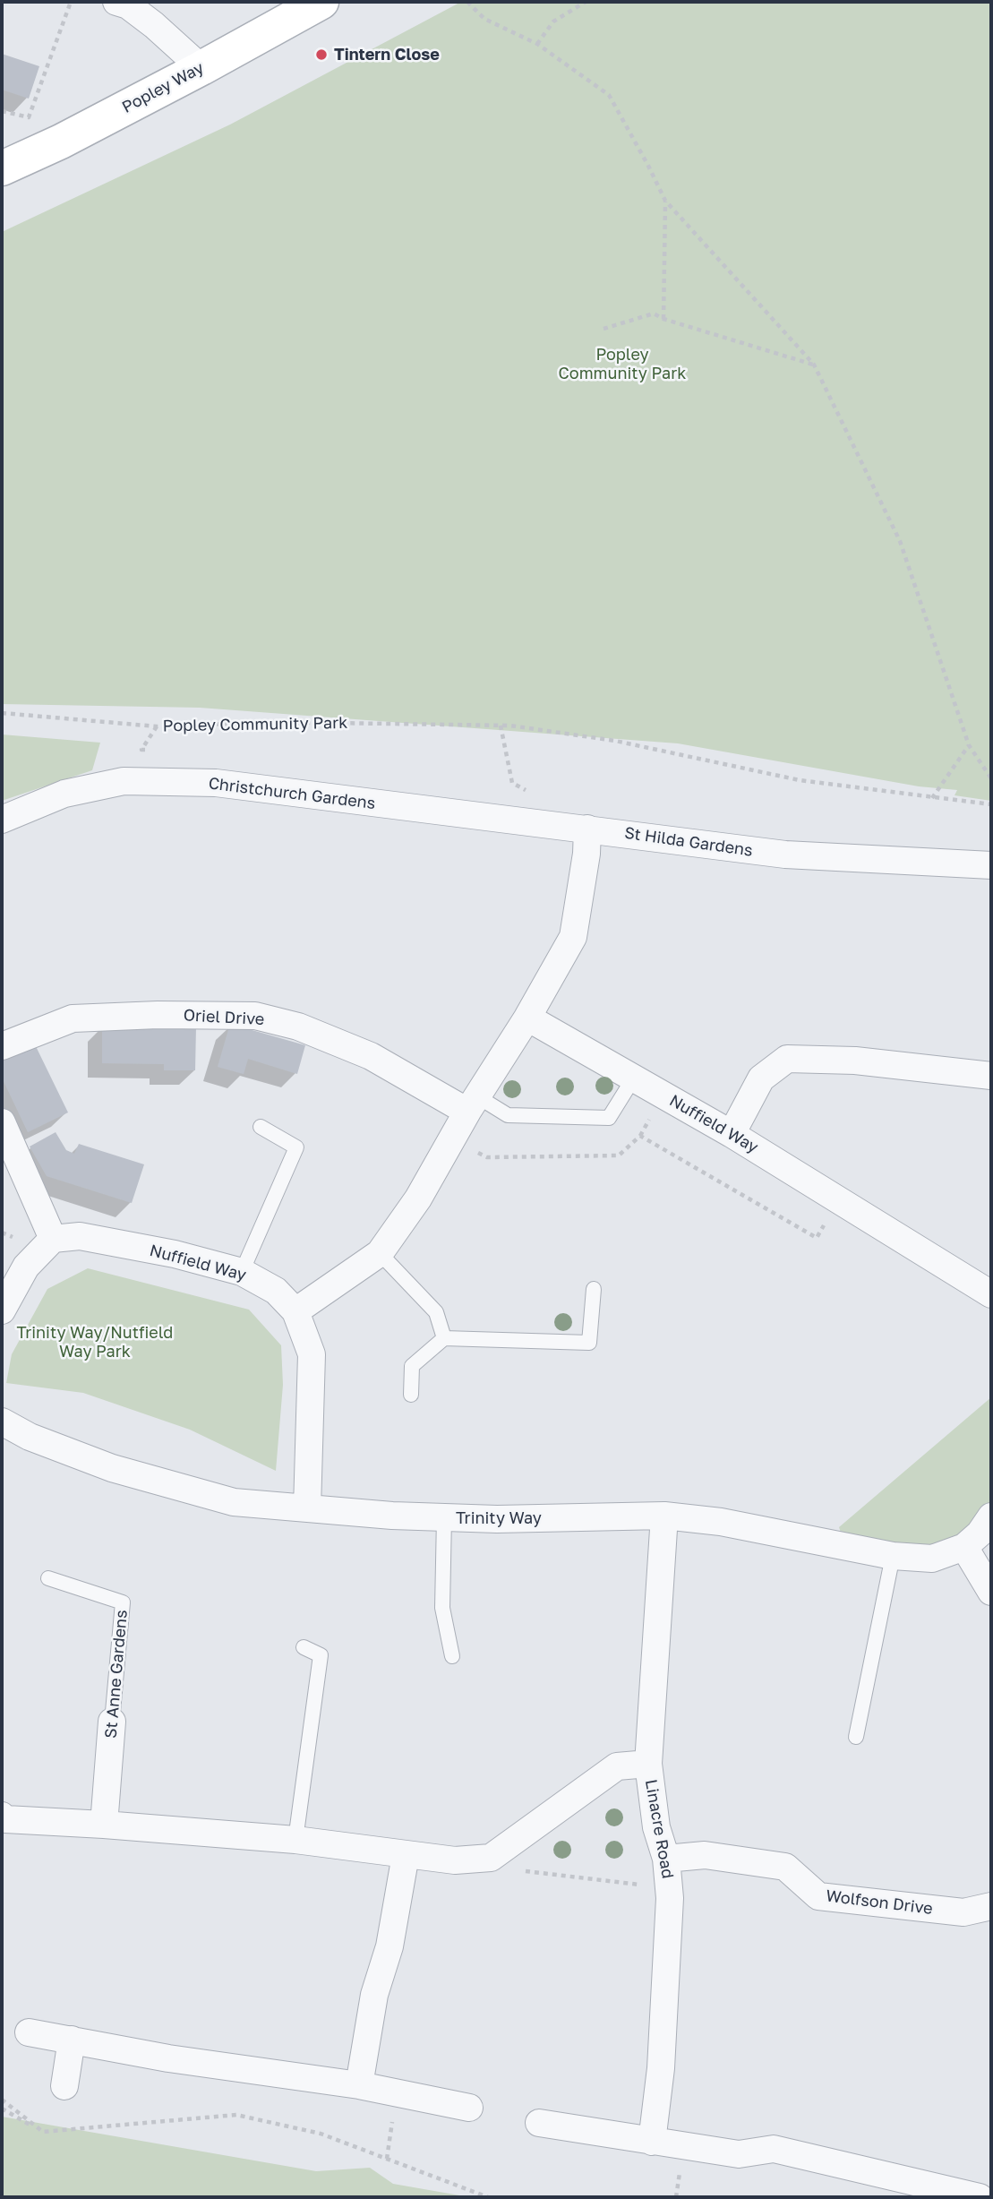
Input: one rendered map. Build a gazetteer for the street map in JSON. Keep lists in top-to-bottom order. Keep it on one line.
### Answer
{"streets":{"street":["Popley Way","Christchurch Gardens","St Hilda Gardens","Oriel Drive","Nuffield Way","Trinity Way","St Anne Gardens","Linacre Road","Wolfson Drive"],"path":["Popley Community Park"]},"crossings":[["Christchurch Gardens","St Hilda Gardens"],["Nuffield Way","Trinity Way"],["Trinity Way","Linacre Road"],["Linacre Road","Wolfson Drive"]],"parks":["Popley Community Park","Trinity Way/Nutfield Way Park"],"places":["Tintern Close"]}
